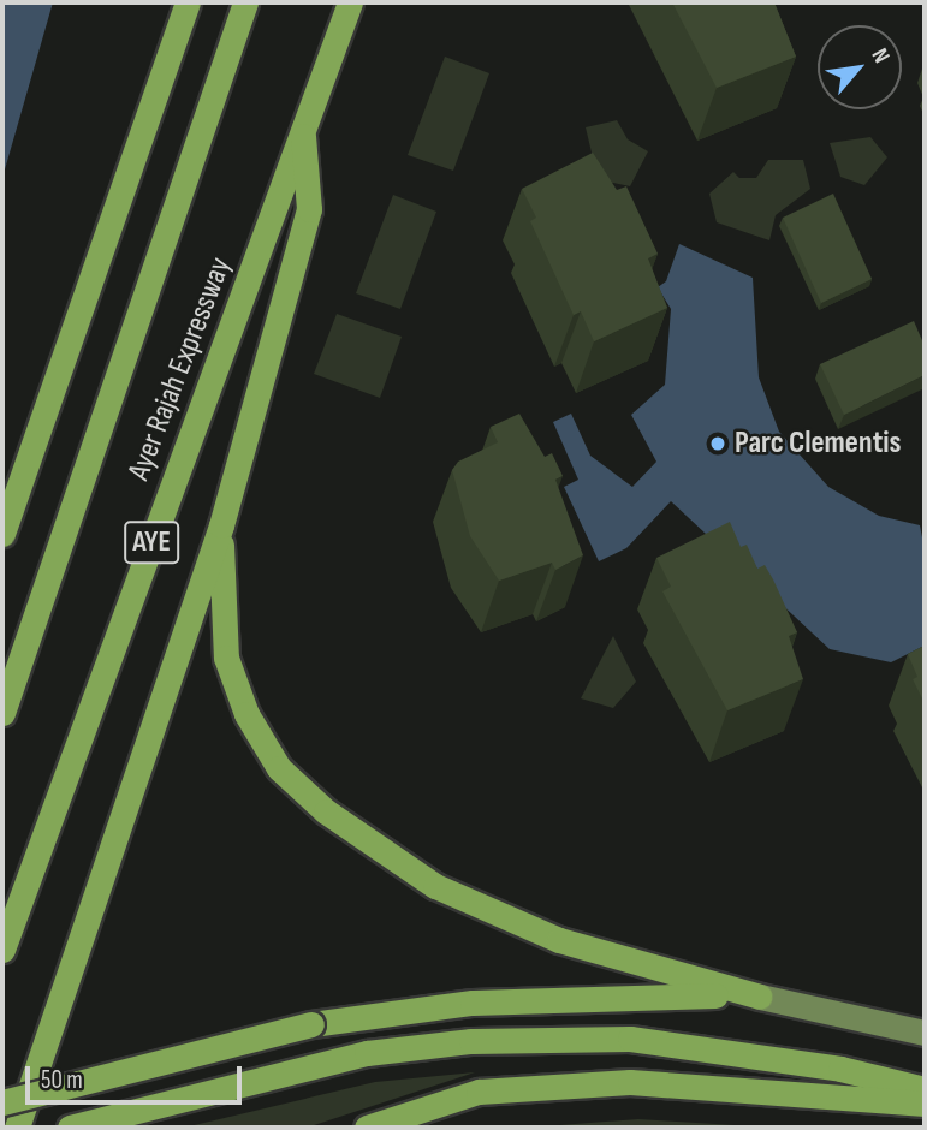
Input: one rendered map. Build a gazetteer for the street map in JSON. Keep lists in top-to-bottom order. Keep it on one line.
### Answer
{"streets":{"highway":["Ayer Rajah Expressway","AYE"]},"places":["Parc Clementis"],"scale_bar":"50 m","north":"top right"}
